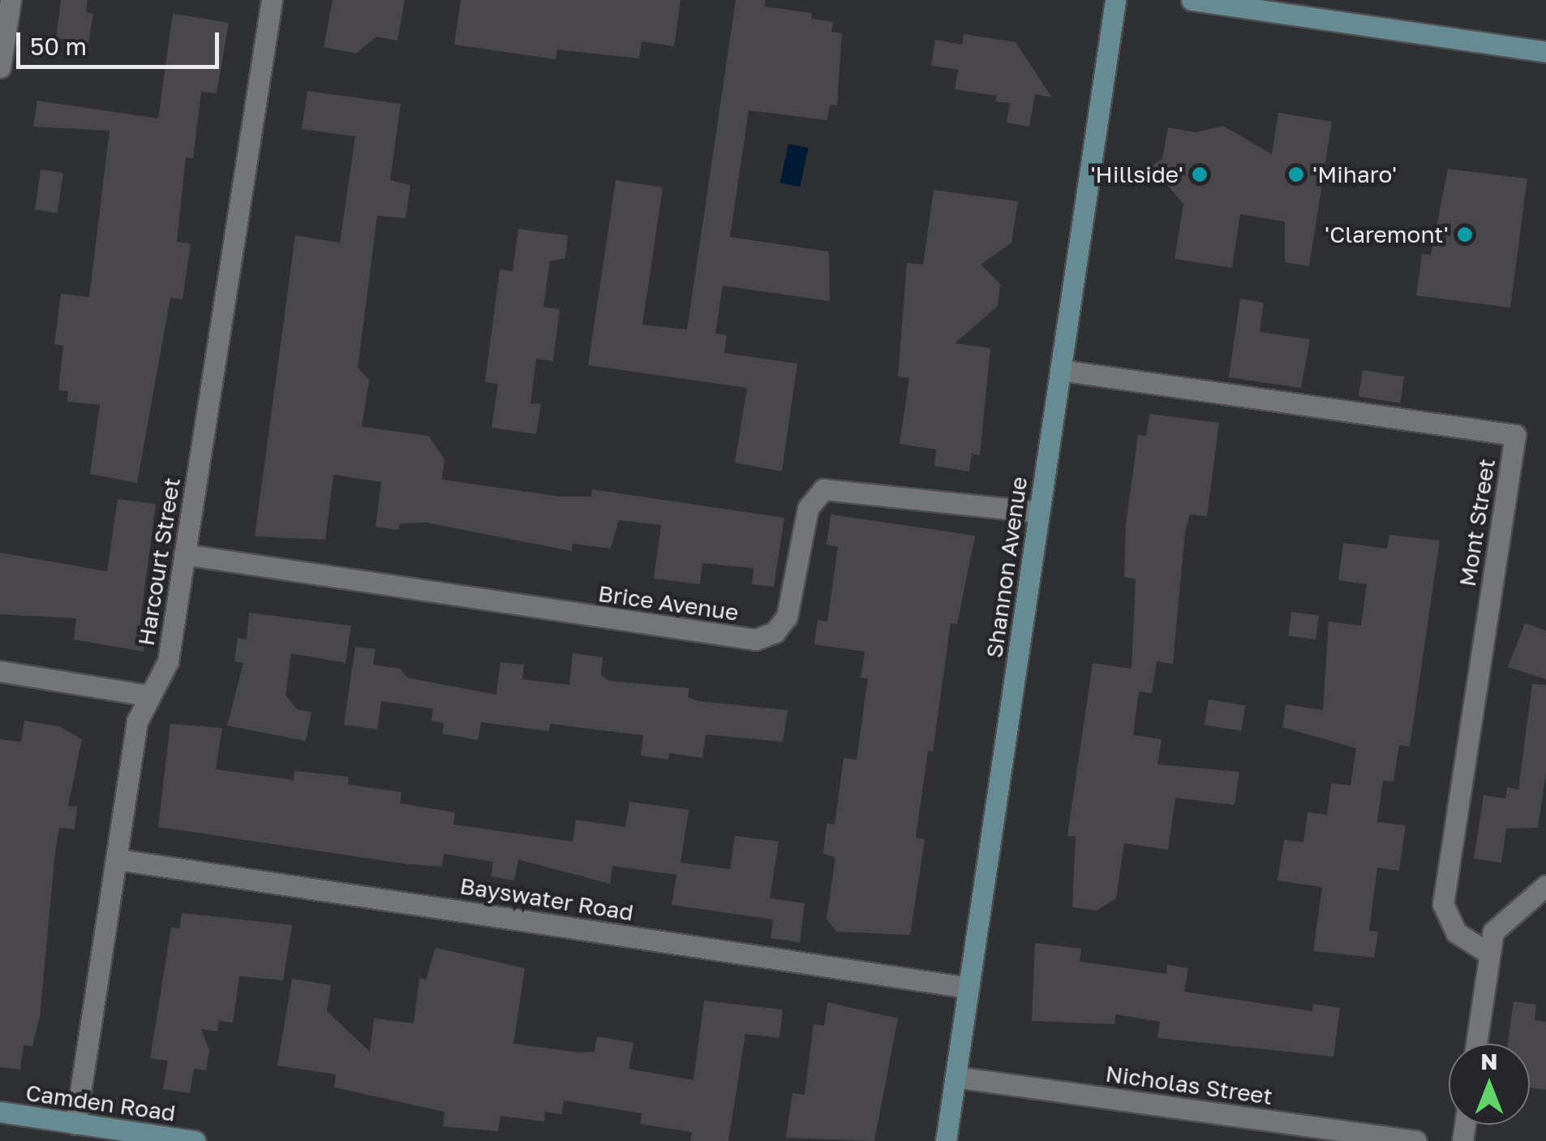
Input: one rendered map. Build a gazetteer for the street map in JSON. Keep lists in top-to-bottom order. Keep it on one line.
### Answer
{"streets":{"main road":["Shannon Avenue","Camden Road"],"street":["Mont Street","Harcourt Street","Brice Avenue","Bayswater Road","Nicholas Street"]},"crossings":[["Mont Street","Shannon Avenue"],["Harcourt Street","Brice Avenue"],["Harcourt Street","Bayswater Road"],["Harcourt Street","Camden Road"],["Shannon Avenue","Brice Avenue"],["Shannon Avenue","Bayswater Road"],["Shannon Avenue","Nicholas Street"]],"places":["'Hillside'","'Miharo'","'Claremont'"],"scale_bar":"50 m","north":"top"}
